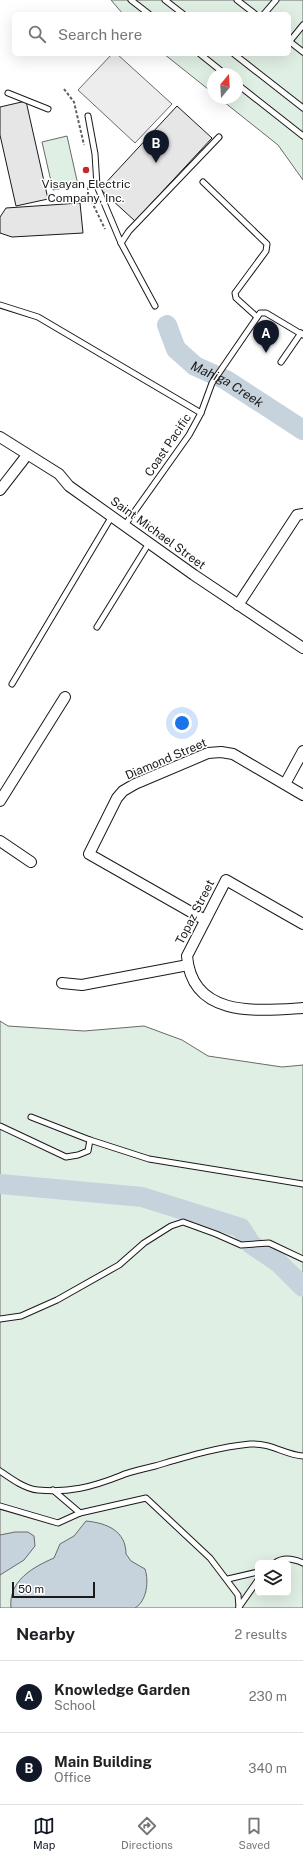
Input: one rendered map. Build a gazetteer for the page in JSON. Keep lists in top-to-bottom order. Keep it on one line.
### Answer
{"streets":{"street":["Saint Michael Street","Diamond Street","Topaz Street"],"lane":["Coast Pacific"]},"crossings":[["Coast Pacific","Saint Michael Street"],["Diamond Street","Topaz Street"]],"water":["Mahiga Creek"],"places":["Visayan Electric Company, Inc."],"scale_bar":"50 m","north":"top","page":{"search":"Search here","pins":["B","A"],"scale":"50 m","heading":["Nearby","2 results"],"list":[{"mark":"A","name":"Knowledge Garden","note":"School","value":"230 m"},{"mark":"B","name":"Main Building","note":"Office","value":"340 m"}],"nav":["Map","Directions","Saved"]}}
